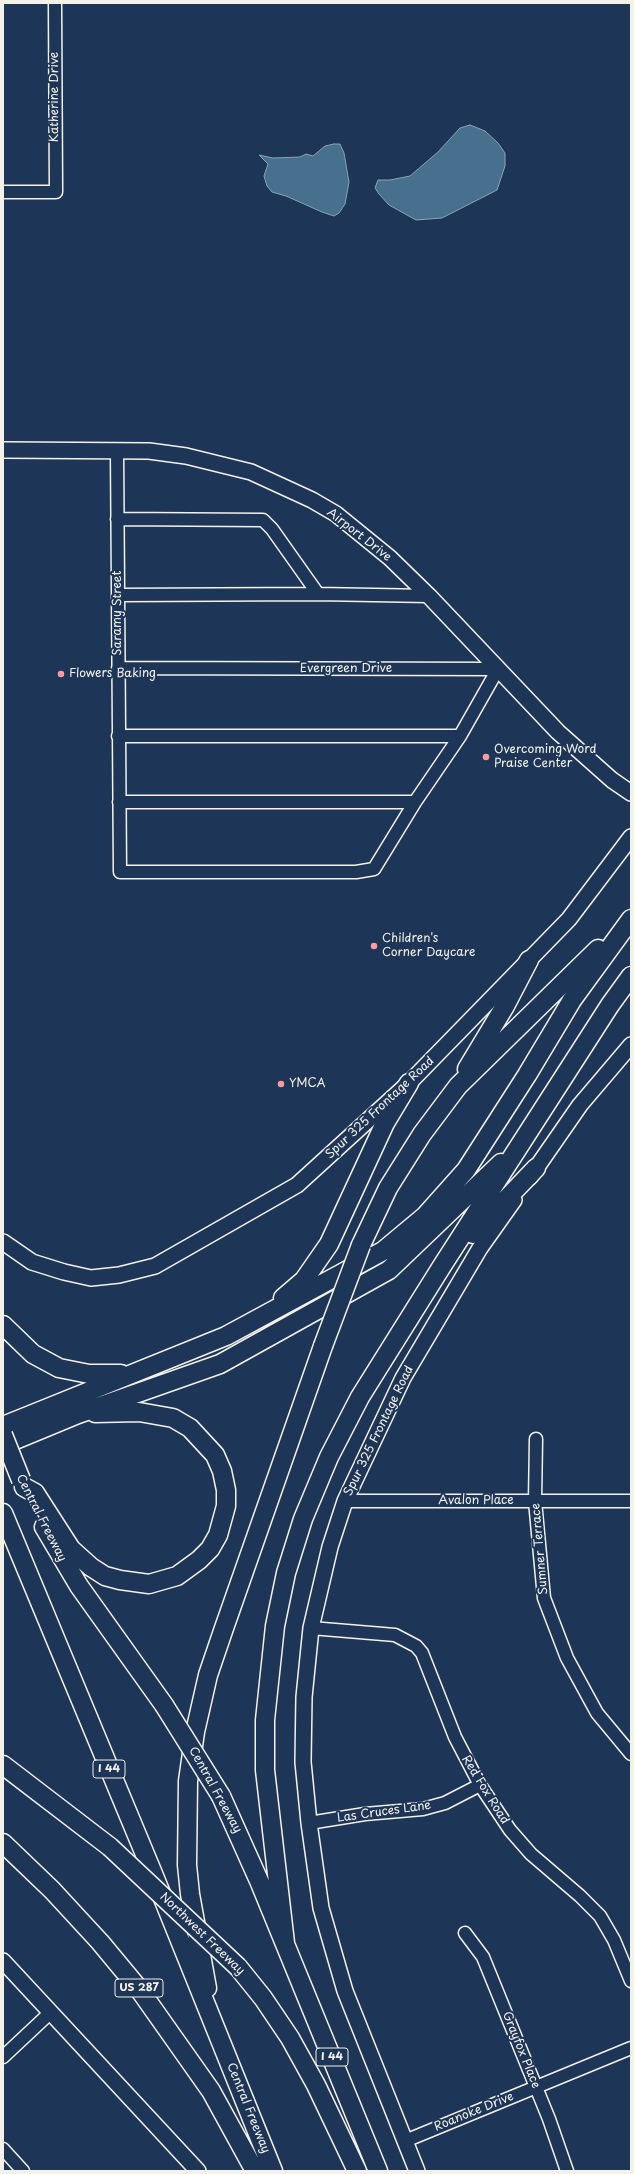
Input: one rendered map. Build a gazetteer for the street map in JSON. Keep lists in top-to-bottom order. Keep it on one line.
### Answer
{"streets":{"highway":["Central Freeway","I 44","Northwest Freeway","US 287"],"main road":["Airport Drive","Spur 325 Frontage Road"],"street":["Katherine Drive","Saramy Street","Evergreen Drive","Avalon Place","Sumner Terrace","Red Fox Road","Las Cruces Lane","Grayfox Place","Roanoke Drive"]},"crossings":[["Airport Drive","Saramy Street"],["Airport Drive","Evergreen Drive"],["Saramy Street","Evergreen Drive"],["Spur 325 Frontage Road","Avalon Place"],["Avalon Place","Sumner Terrace"],["Red Fox Road","Las Cruces Lane"],["Grayfox Place","Roanoke Drive"]],"places":["Flowers Baking","Overcoming Word Praise Center","Children's Corner Daycare","YMCA"]}
